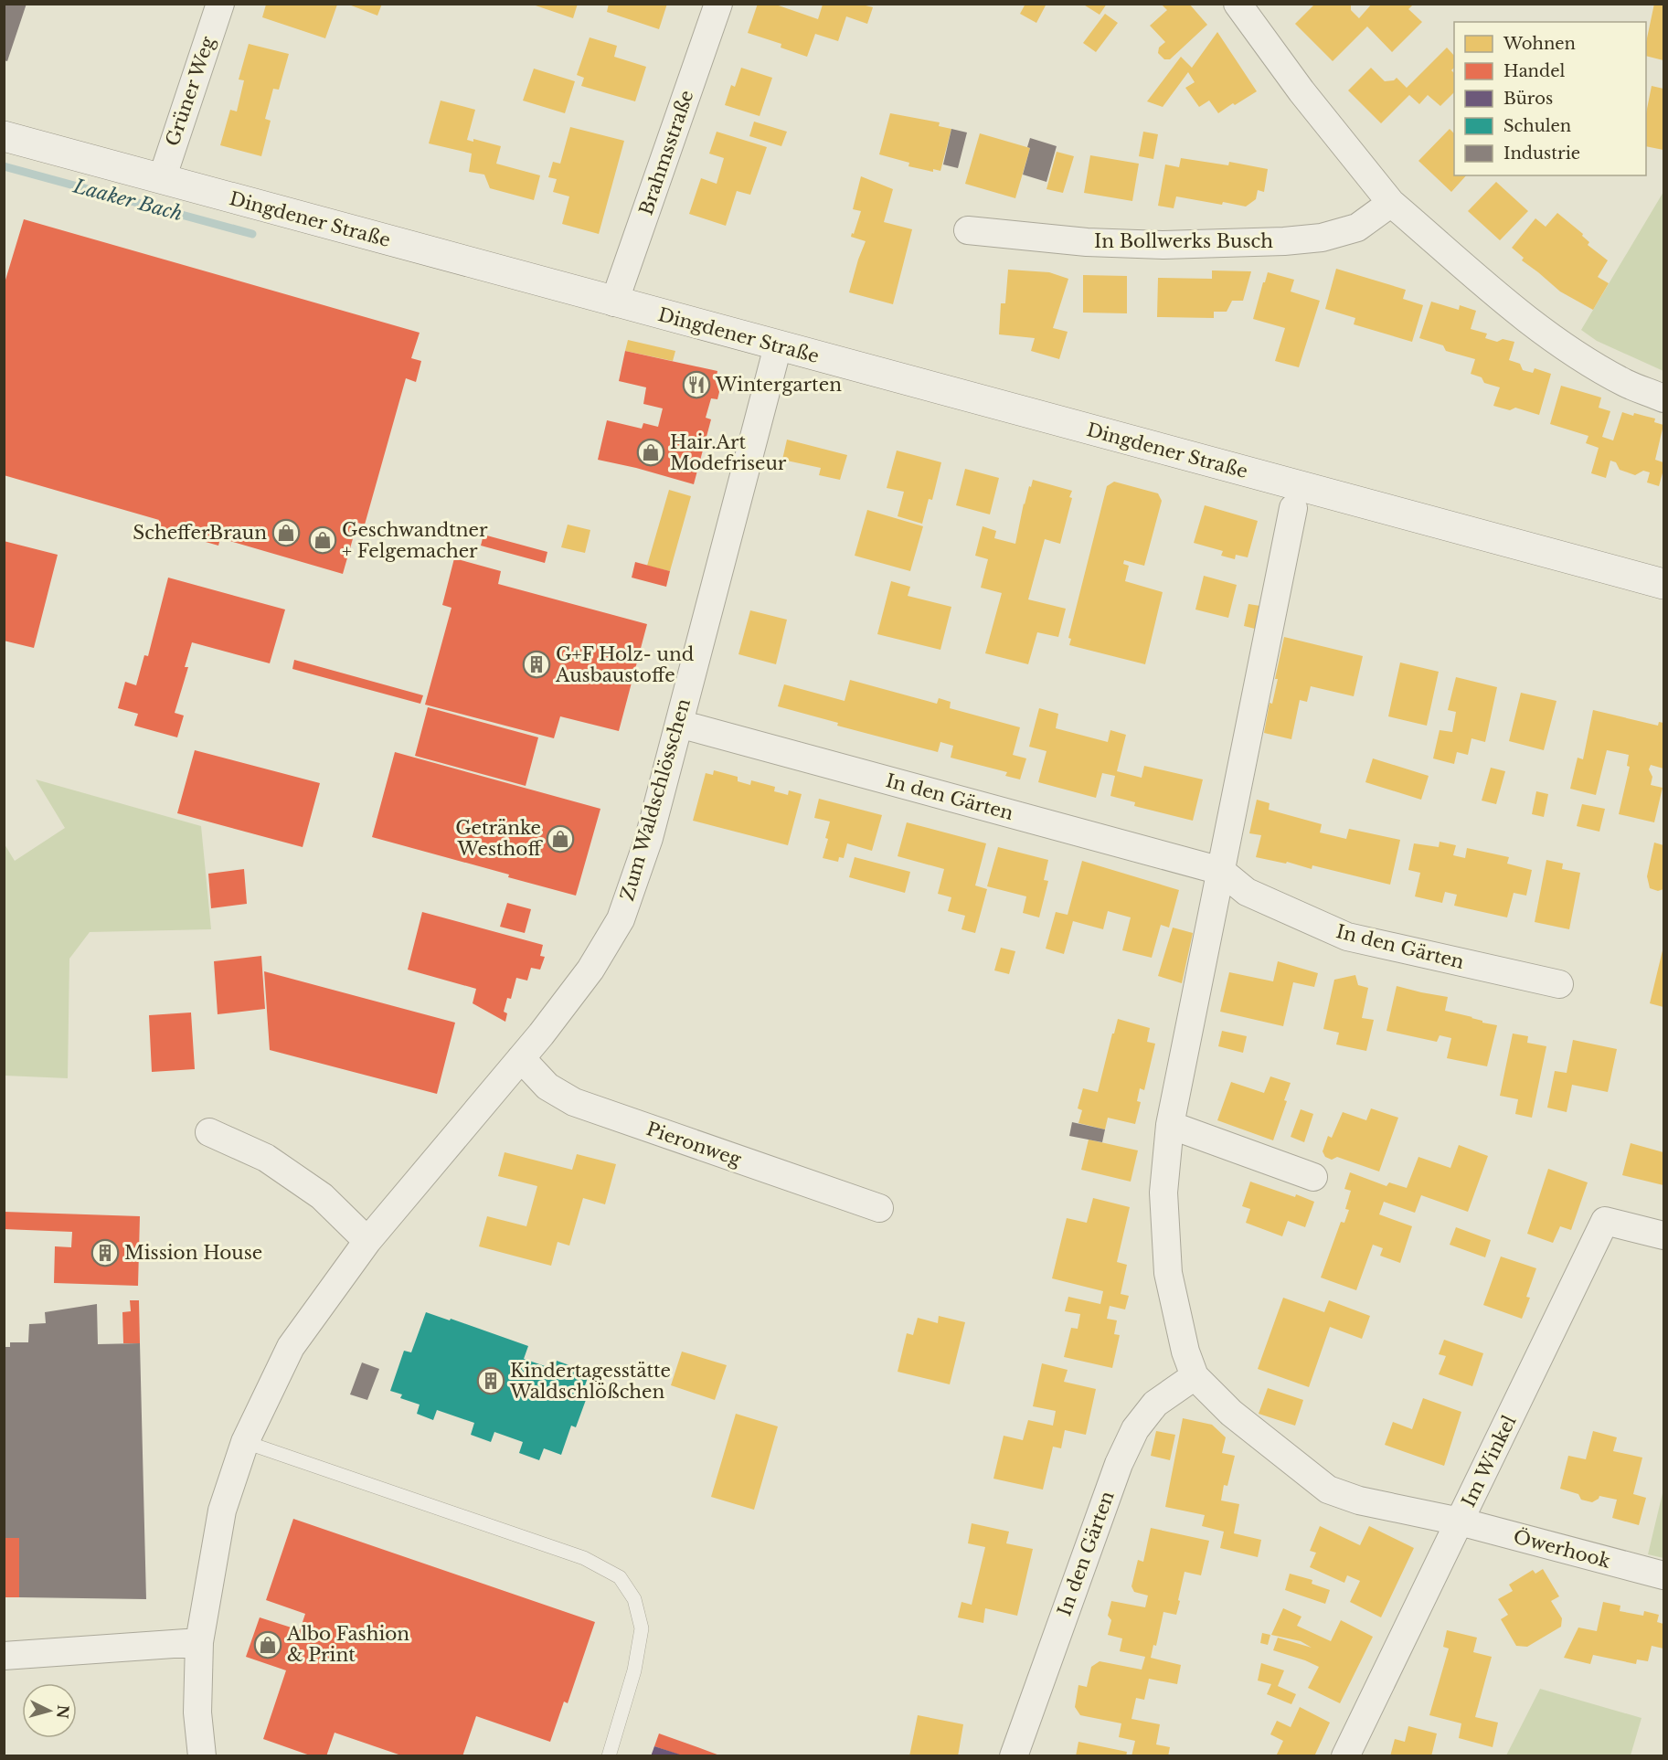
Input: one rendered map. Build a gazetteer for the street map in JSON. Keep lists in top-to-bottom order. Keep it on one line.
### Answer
{"streets":{"main road":["Dingdener Straße"],"street":["Grüner Weg","Brahmsstraße","In Bollwerks Busch","In den Gärten","Zum Waldschlösschen","Pieronweg","Im Winkel","Öwerhook"]},"crossings":[["Grüner Weg","Dingdener Straße"],["Brahmsstraße","Dingdener Straße"],["Dingdener Straße","Zum Waldschlösschen"],["In den Gärten","Zum Waldschlösschen"],["Zum Waldschlösschen","Pieronweg"],["Im Winkel","Öwerhook"]],"water":["Laaker Bach"],"places":{"restaurant":["Wintergarten"],"shop":["Hair.Art Modefriseur","SchefferBraun","Geschwandtner + Felgemacher","Getränke Westhoff","Albo Fashion & Print"],"building":["G+F Holz- und Ausbaustoffe","Mission House","Kindertagesstätte Waldschlößchen"]},"legend":["Wohnen","Handel","Büros","Schulen","Industrie"],"north":"right"}
